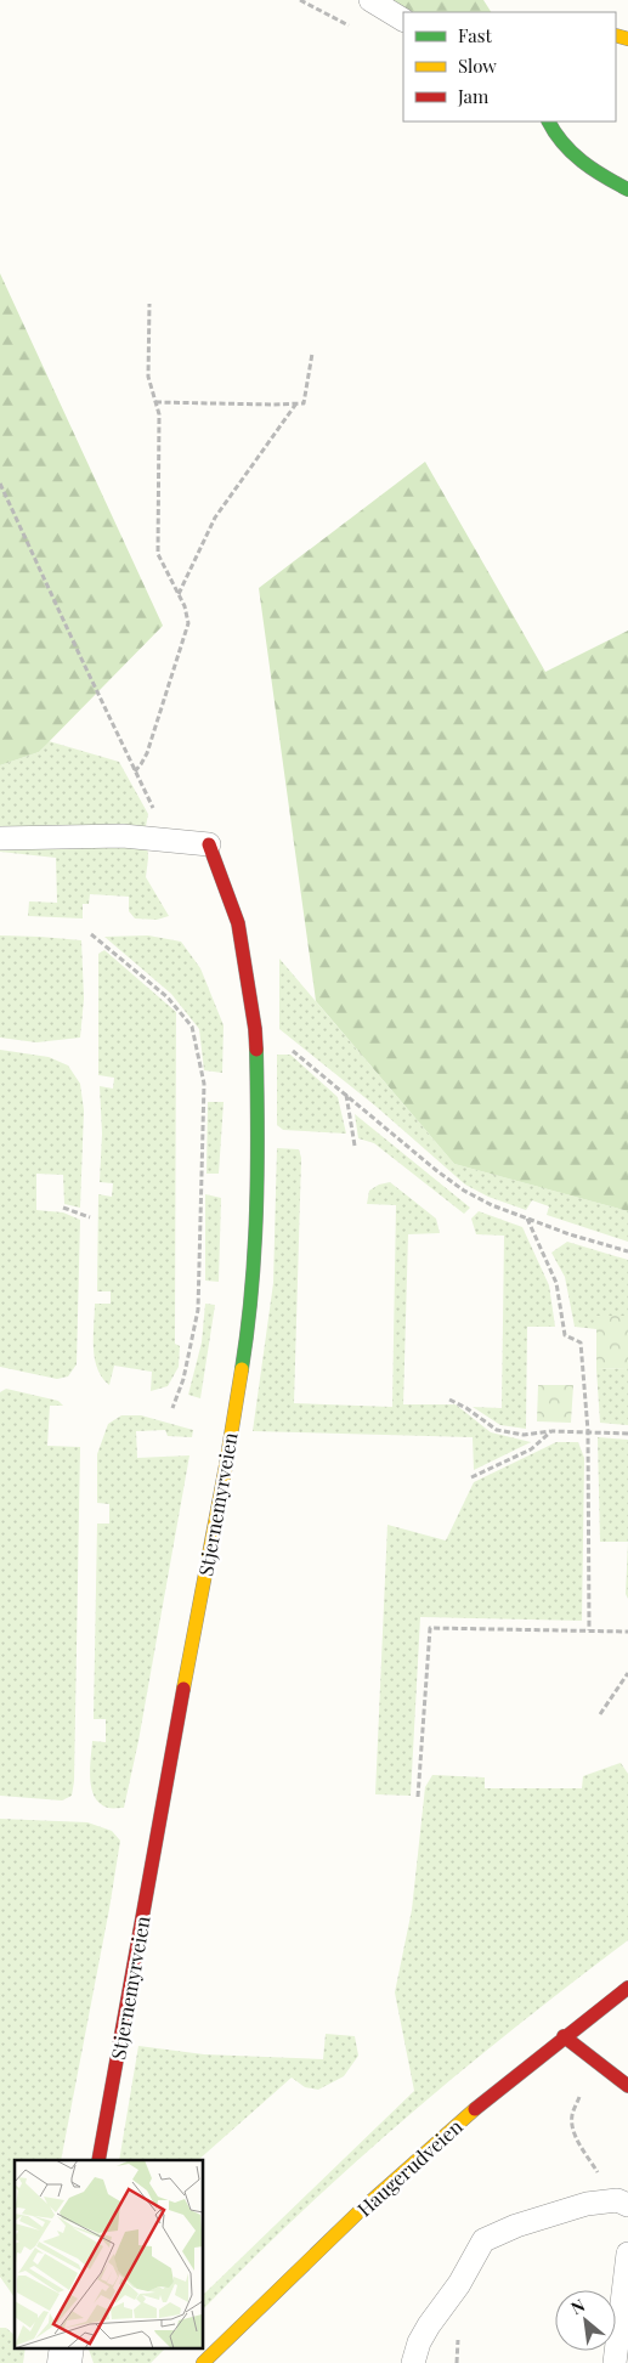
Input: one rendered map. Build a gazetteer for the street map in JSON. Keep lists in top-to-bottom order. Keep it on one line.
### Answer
{"streets":{"street":["Stjernemyrveien","Haugerudveien"]},"legend":["Fast","Slow","Jam"],"north":"top left"}
